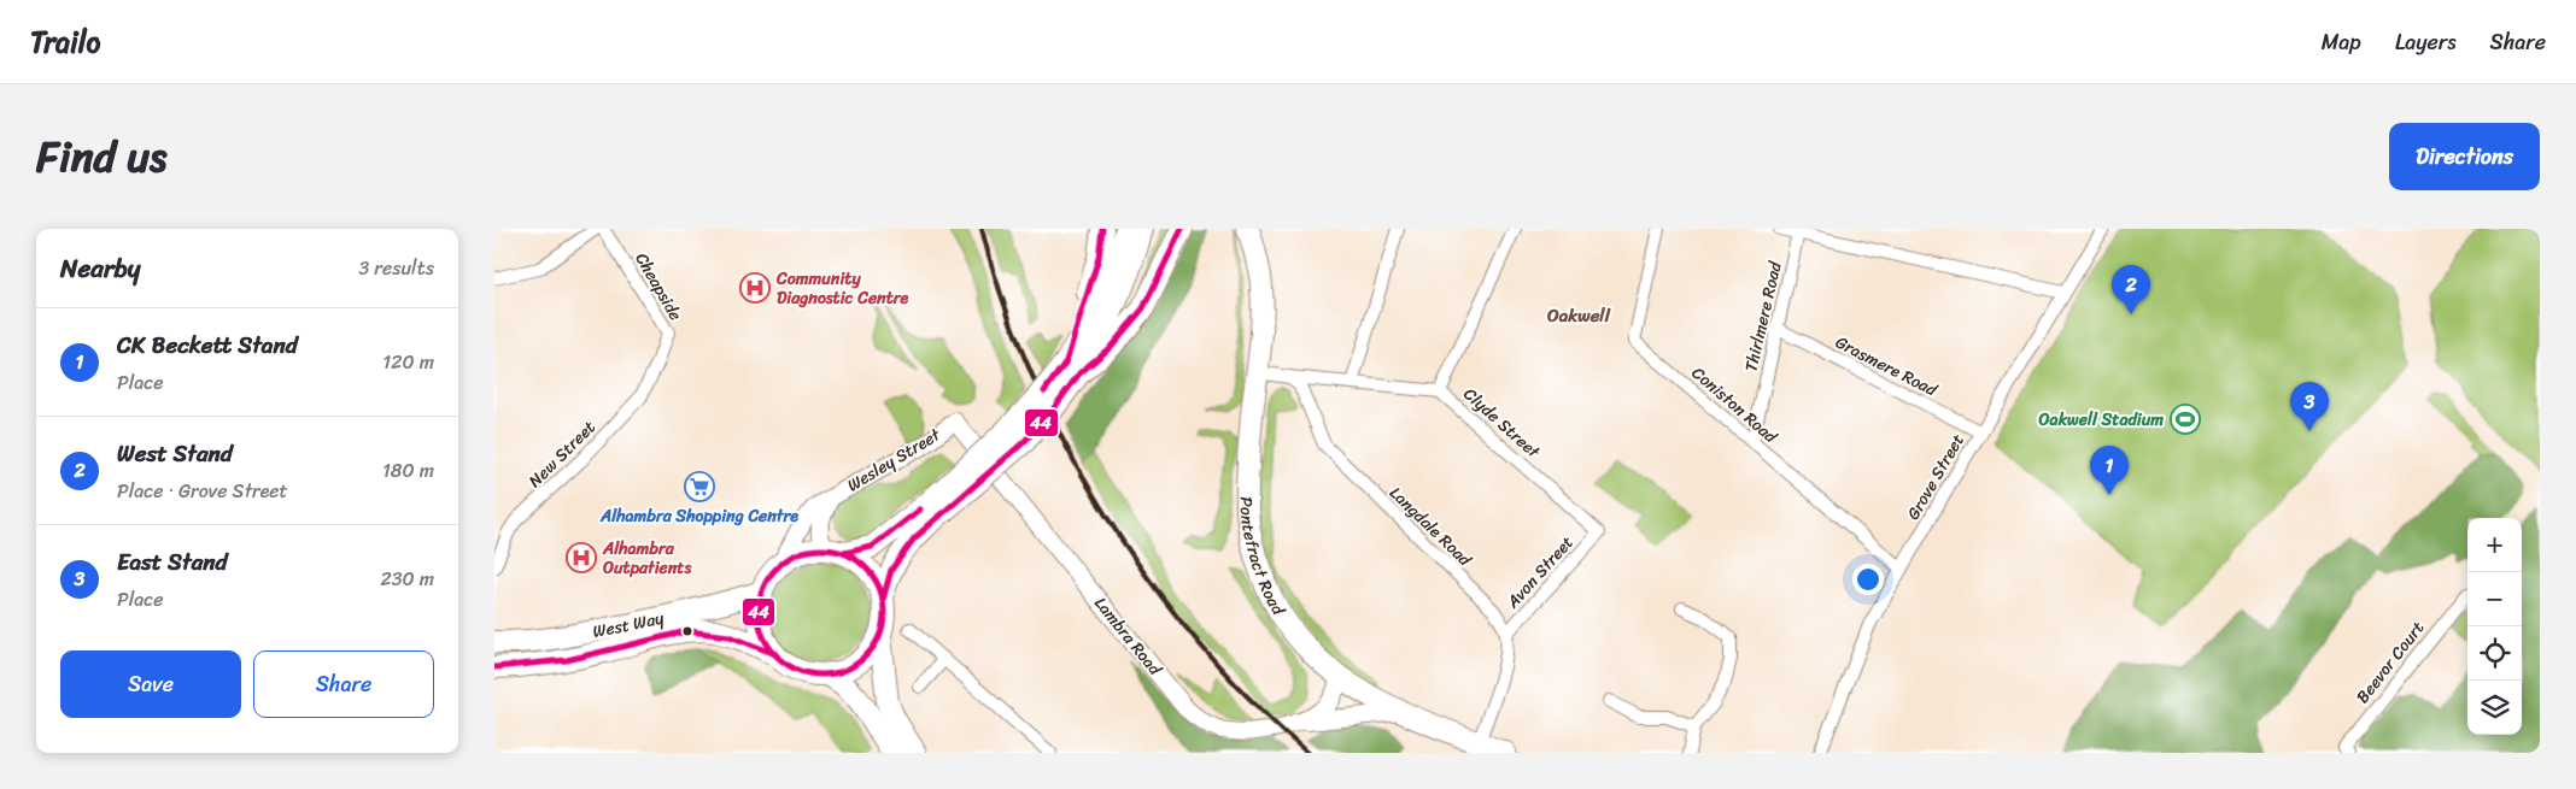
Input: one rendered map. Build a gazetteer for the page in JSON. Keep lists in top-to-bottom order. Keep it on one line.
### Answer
{"streets":{"highway":["Pontefract Road","West Way"],"street":["Cheapside","Thirlmere Road","Grasmere Road","Coniston Road","Clyde Street","New Street","Wesley Street","Grove Street","Langdale Road","Avon Street","Lambra Road","Beevor Court"]},"crossings":[["Cheapside","New Street"],["Thirlmere Road","Grasmere Road"],["Thirlmere Road","Coniston Road"],["Grasmere Road","Grove Street"],["Coniston Road","Grove Street"],["Clyde Street","Langdale Road"],["Clyde Street","Avon Street"],["Wesley Street","West Way"],["Wesley Street","Lambra Road"],["Langdale Road","Avon Street"],["Pontefract Road","Lambra Road"]],"districts":["Oakwell"],"places":{"hospital":["Community Diagnostic Centre","Alhambra Outpatients"],"sports":["Oakwell Stadium"],"supermarket":["Alhambra Shopping Centre"]},"lines":["transit line 44"],"page":{"header":"Trailo","nav":["Map","Layers","Share"],"title":"Find us","buttons":["Directions",["Save","Share"]],"heading":["Nearby","3 results"],"pins":["2","3","1"],"list":[{"mark":"1","name":"CK Beckett Stand","note":"Place","value":"120 m"},{"mark":"2","name":"West Stand","note":"Place · Grove Street","value":"180 m"},{"mark":"3","name":"East Stand","note":"Place","value":"230 m"}],"map_buttons":["+","−"]}}
